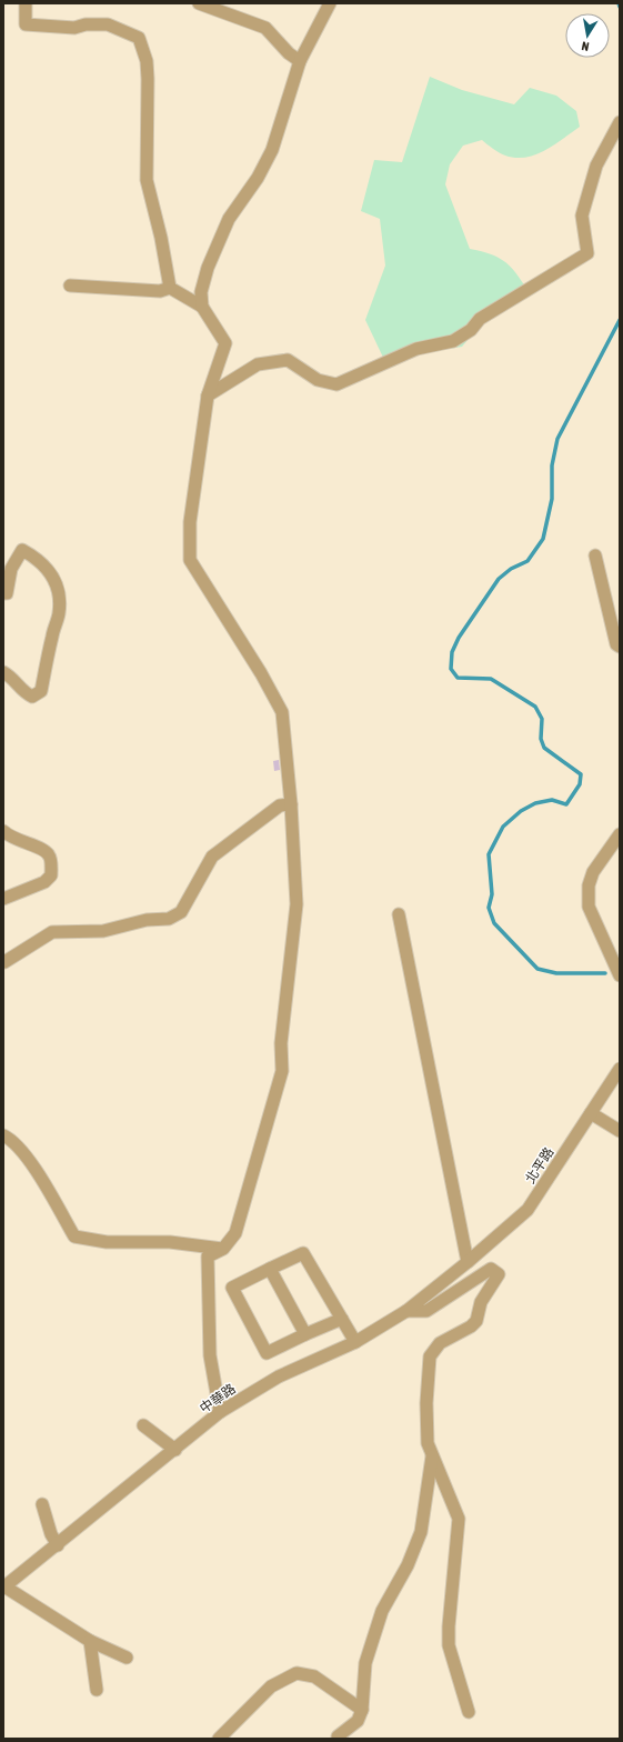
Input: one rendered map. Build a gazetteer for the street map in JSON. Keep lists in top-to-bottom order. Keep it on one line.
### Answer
{"streets":{"street":["北平路","中華路"]},"crossings":[["北平路","中華路"]],"north":"bottom"}
